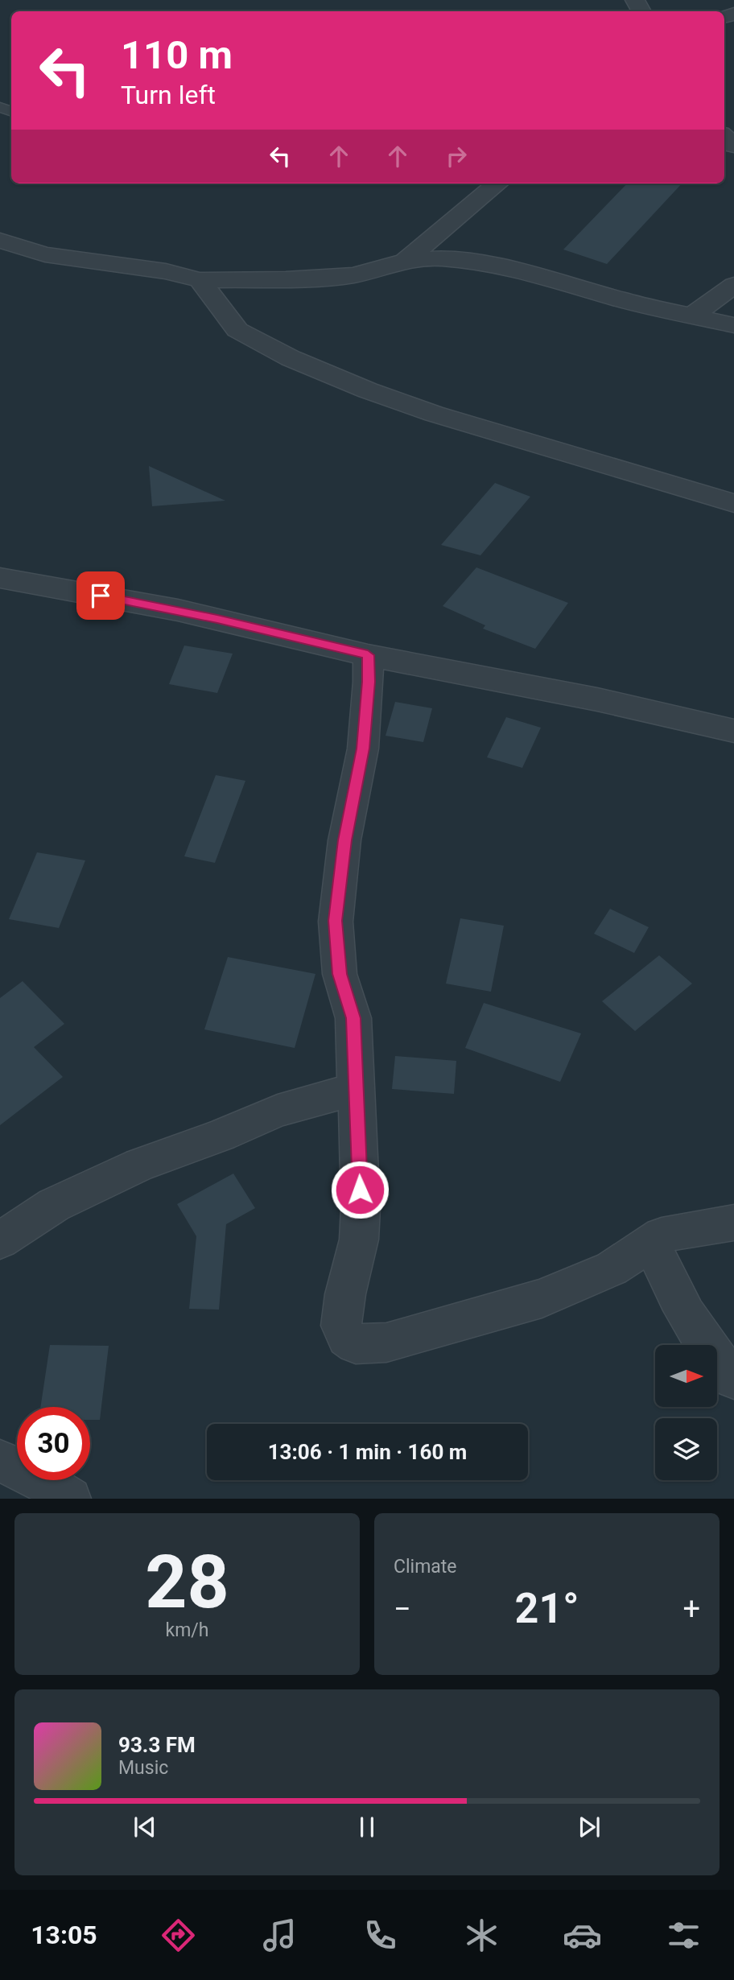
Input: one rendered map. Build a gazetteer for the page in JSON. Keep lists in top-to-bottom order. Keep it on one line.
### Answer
{"north":"right","page":{"turn":["110 m","Turn left"],"limit":"30","trip":"13:06 · 1 min · 160 m","tile":[["28","km/h"],"Climate"],"heat":["−","21°","+"],"song":["93.3 FM","Music"],"tabs":"13:05"}}
